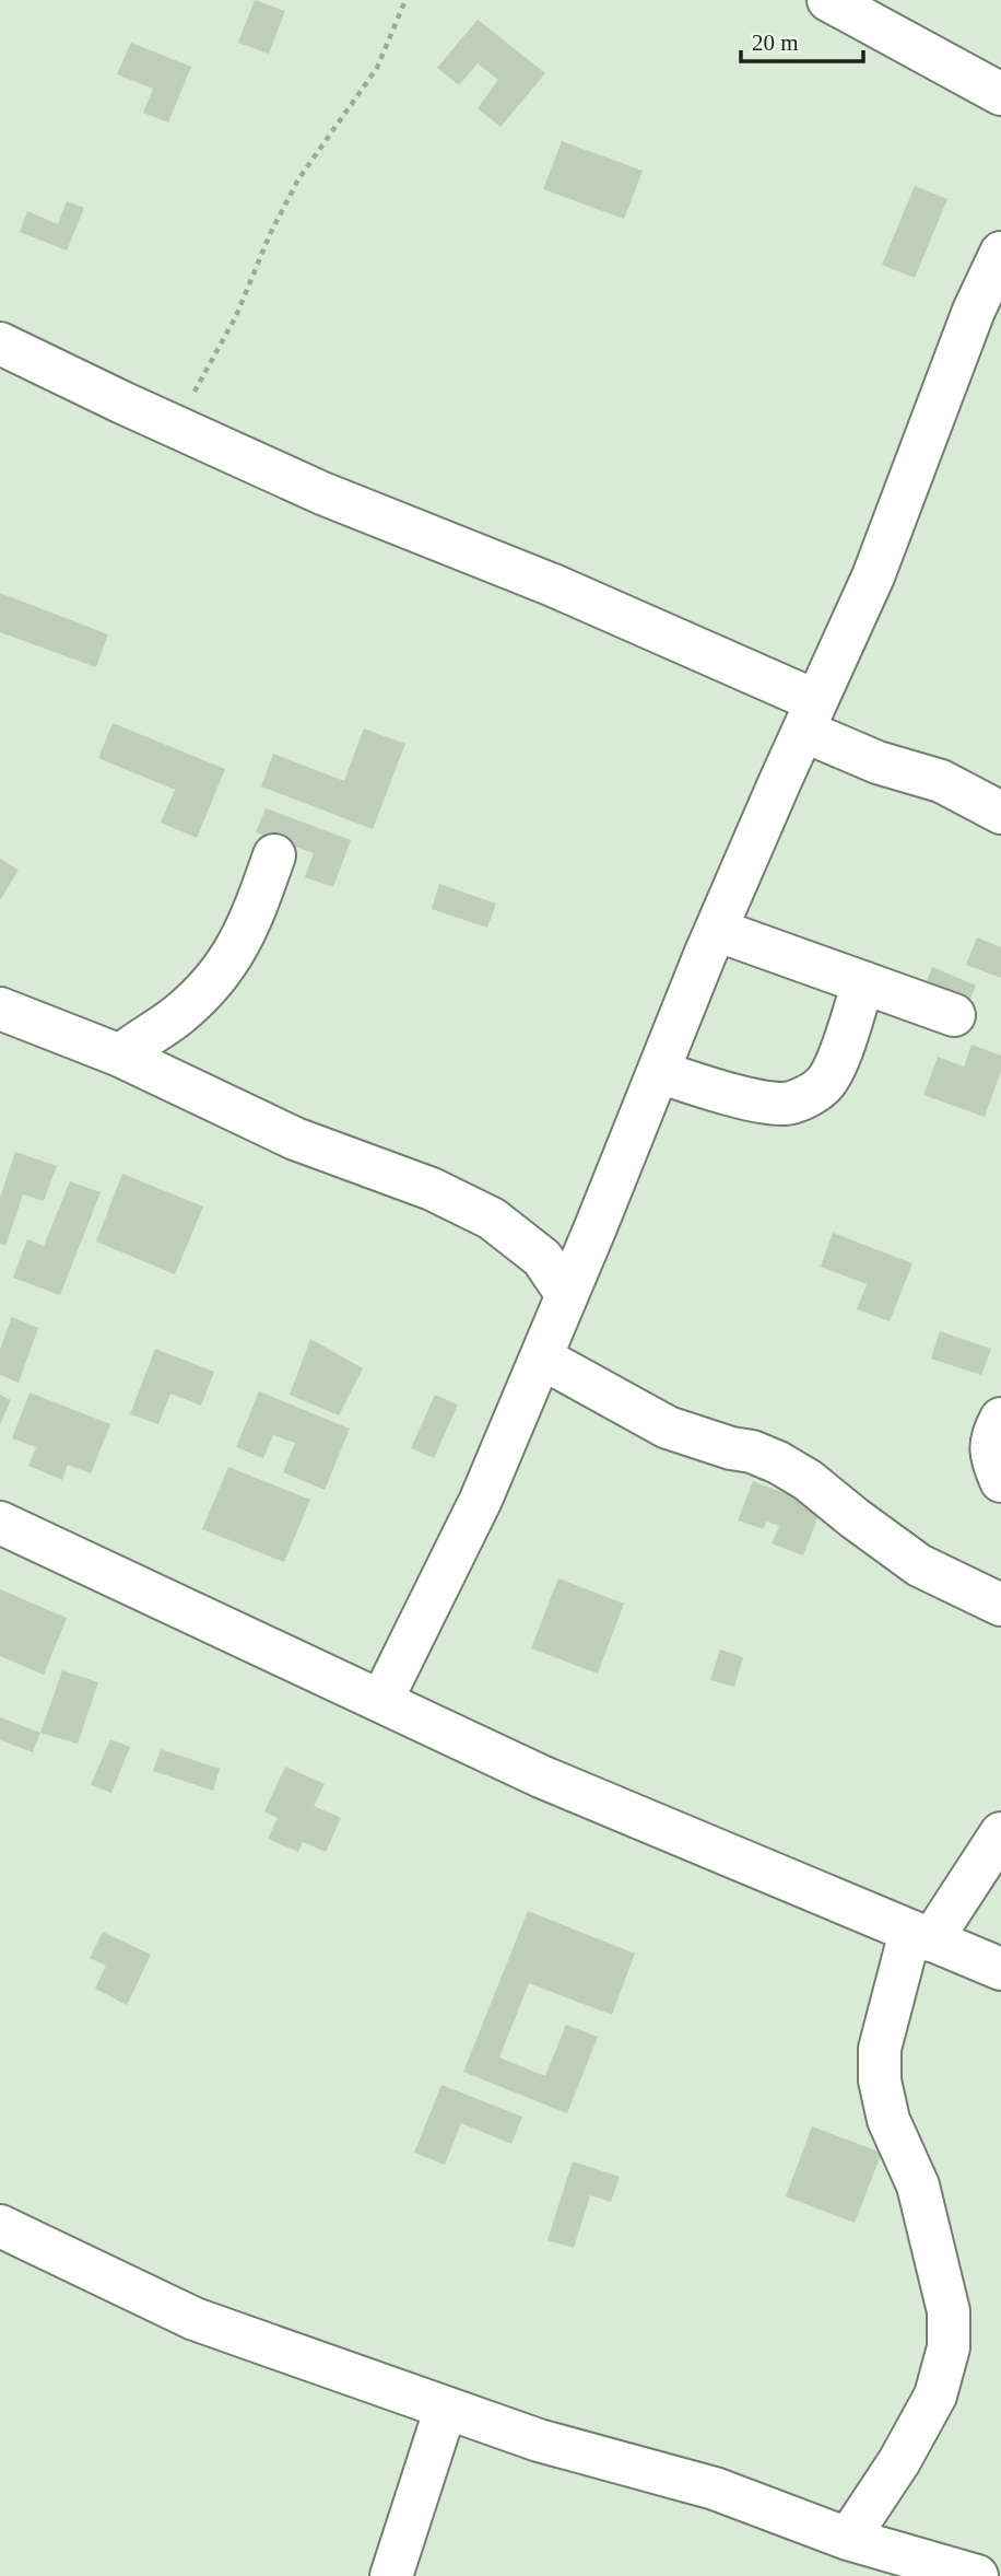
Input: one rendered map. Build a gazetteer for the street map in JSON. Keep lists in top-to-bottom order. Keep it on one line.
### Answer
{"scale_bar":"20 m"}
